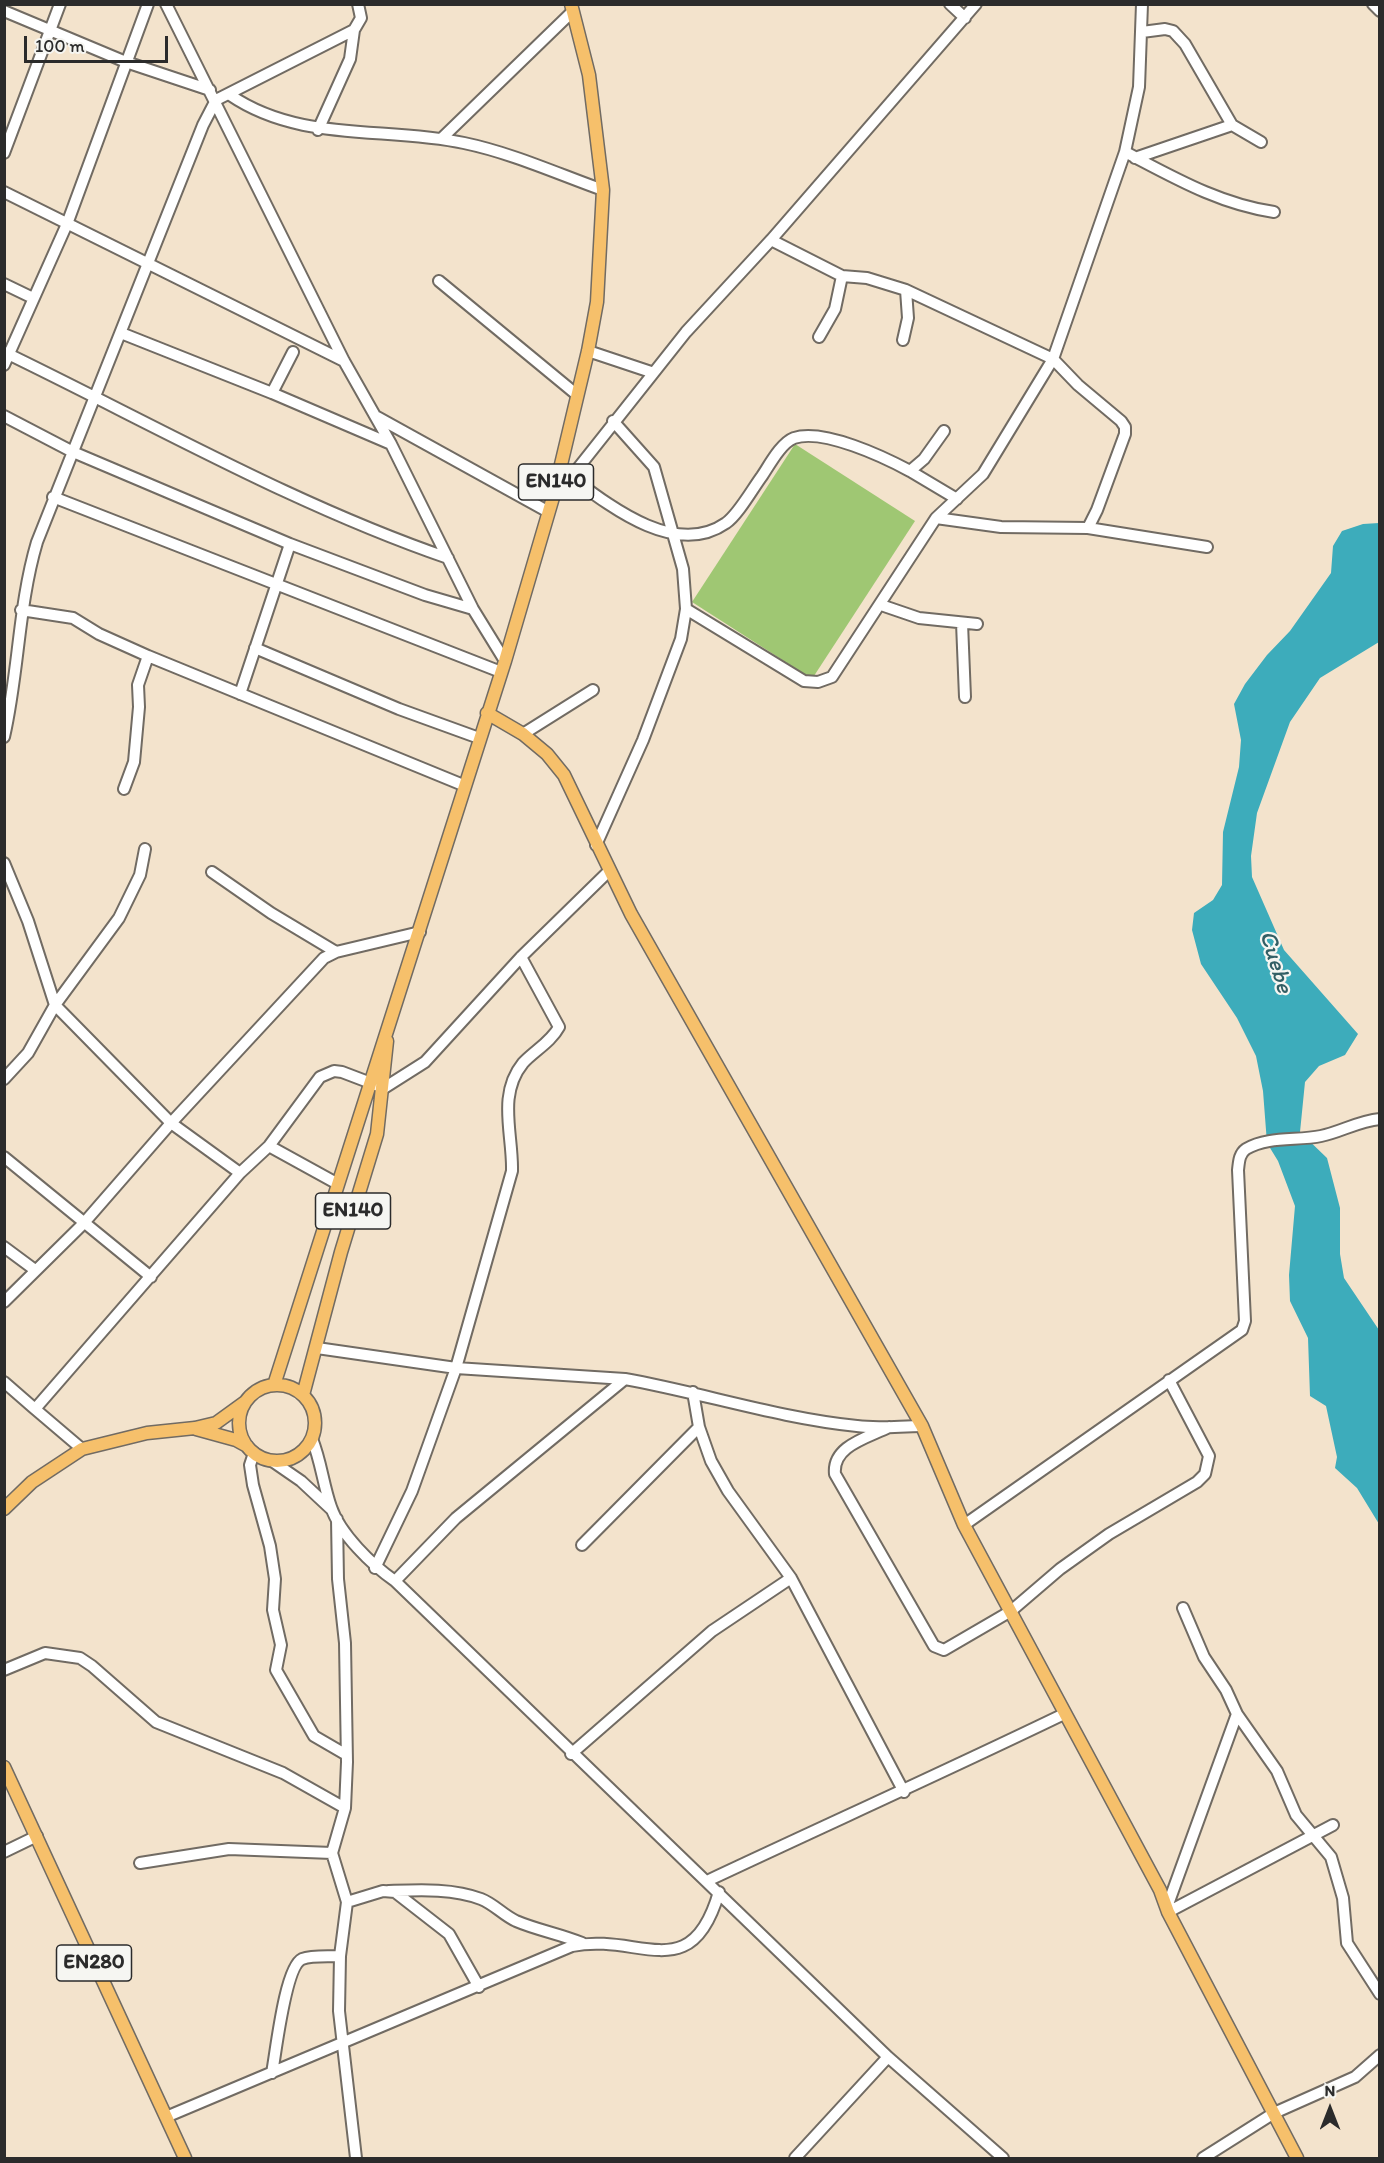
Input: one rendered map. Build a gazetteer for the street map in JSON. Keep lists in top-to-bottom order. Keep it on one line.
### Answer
{"streets":{"main road":["EN140","EN280"]},"water":["Cuebe"],"scale_bar":"100 m","north":"top"}
